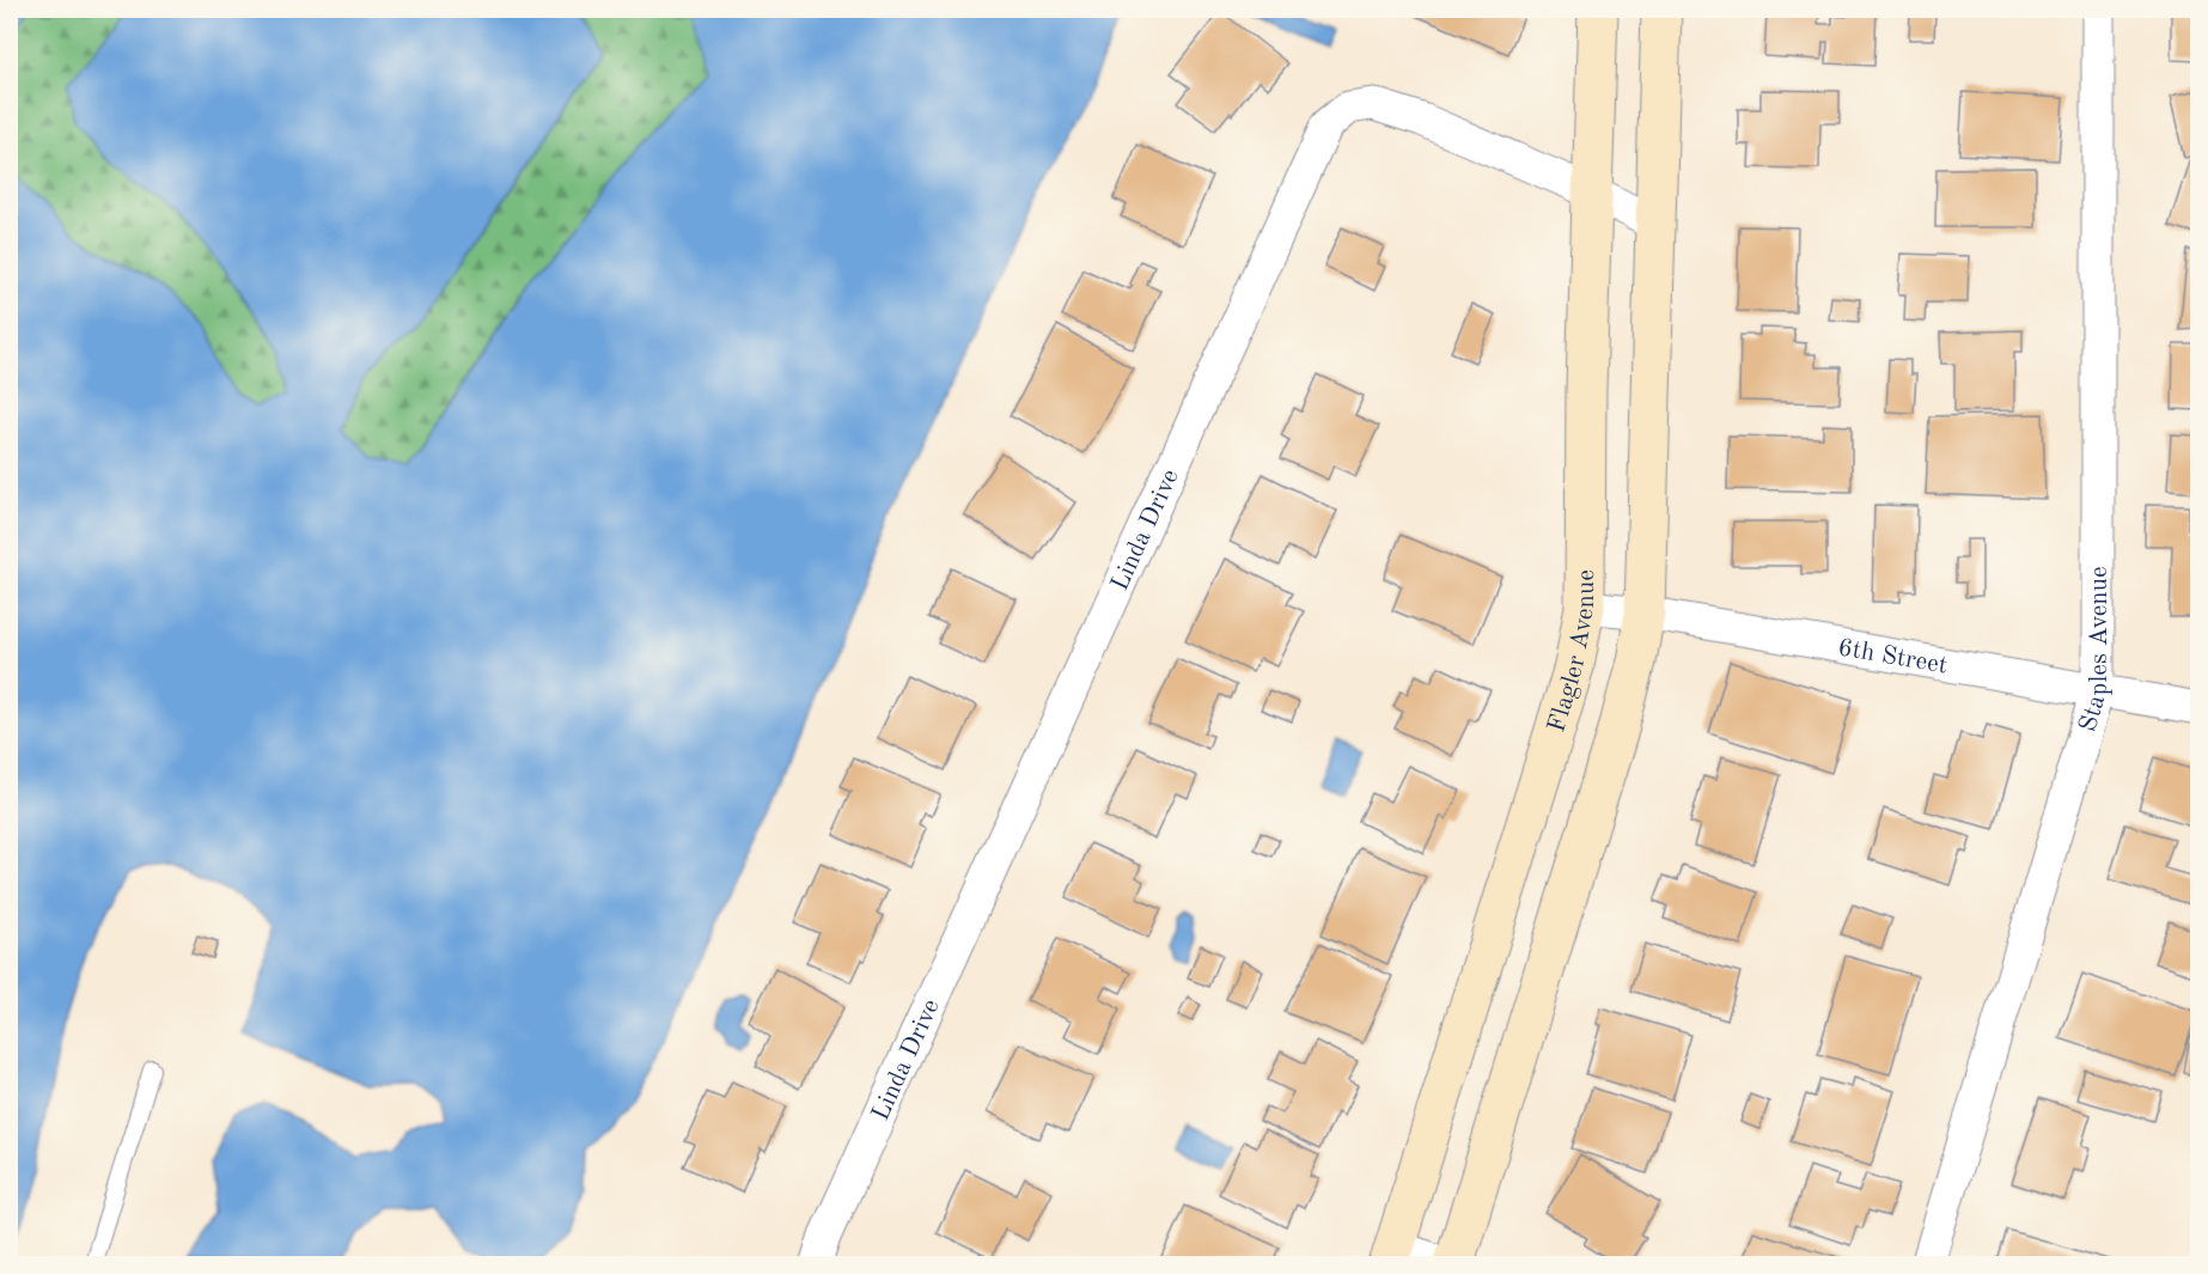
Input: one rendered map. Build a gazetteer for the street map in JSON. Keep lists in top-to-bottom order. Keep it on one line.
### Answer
{"streets":{"main road":["Flagler Avenue"],"street":["Linda Drive","Staples Avenue","6th Street"]},"crossings":[["Linda Drive","Flagler Avenue"],["Staples Avenue","6th Street"],["Flagler Avenue","6th Street"]]}
